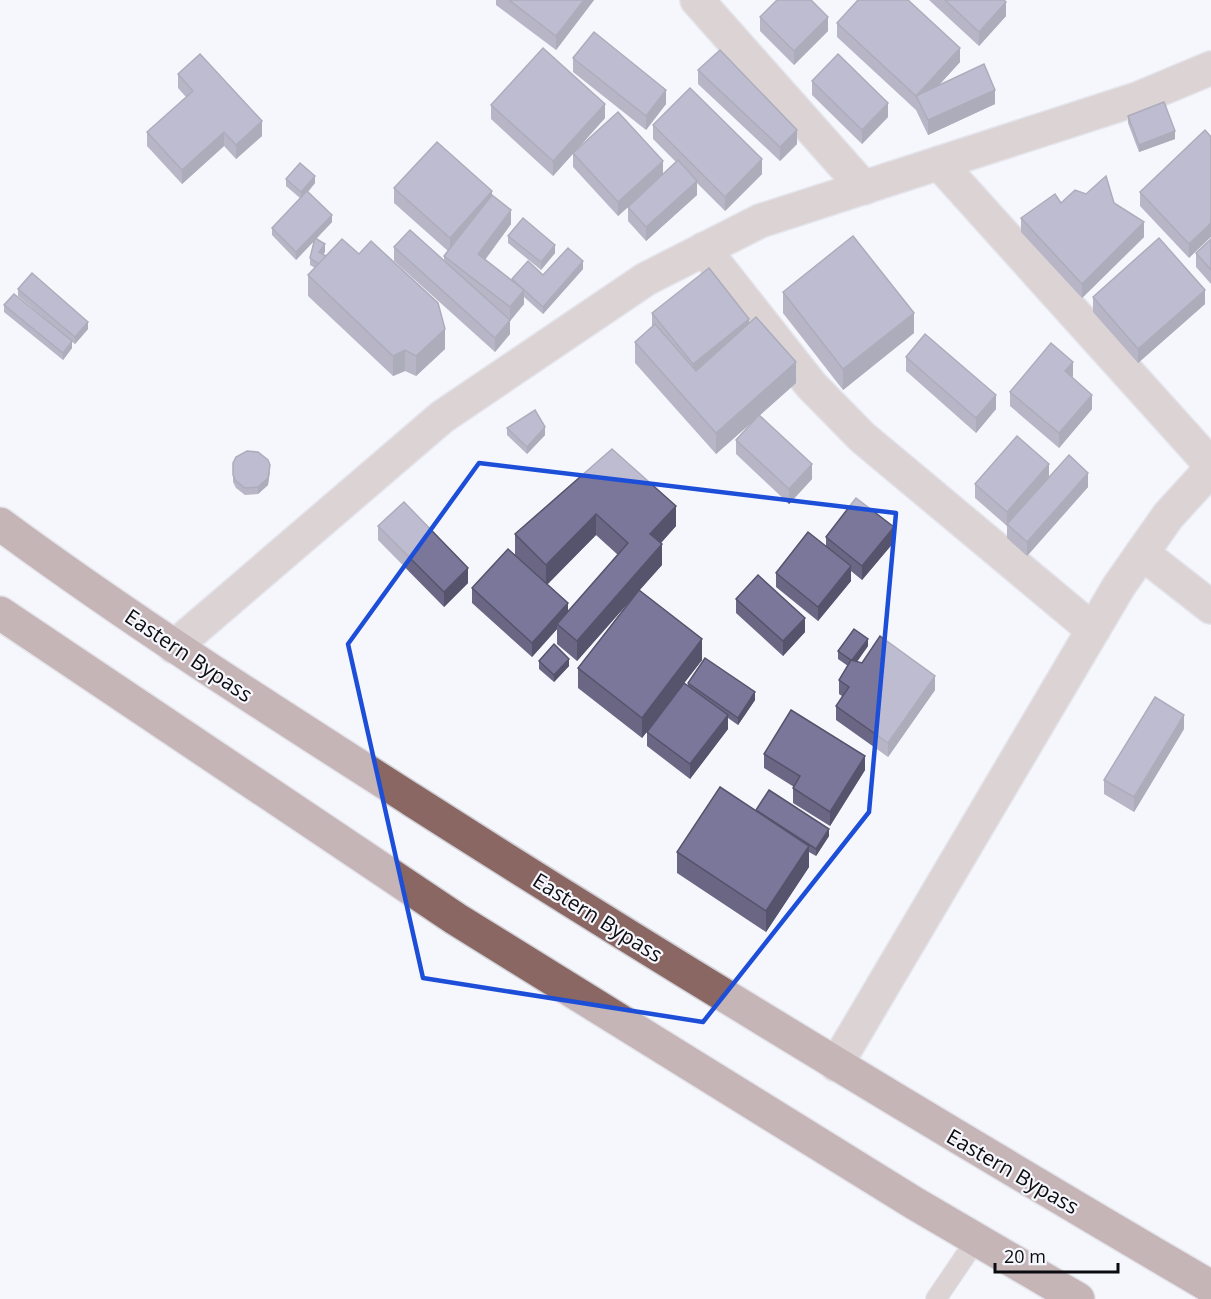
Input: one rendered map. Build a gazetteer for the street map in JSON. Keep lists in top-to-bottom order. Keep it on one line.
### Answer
{"streets":{"main road":["Eastern Bypass"]},"scale_bar":"20 m"}
